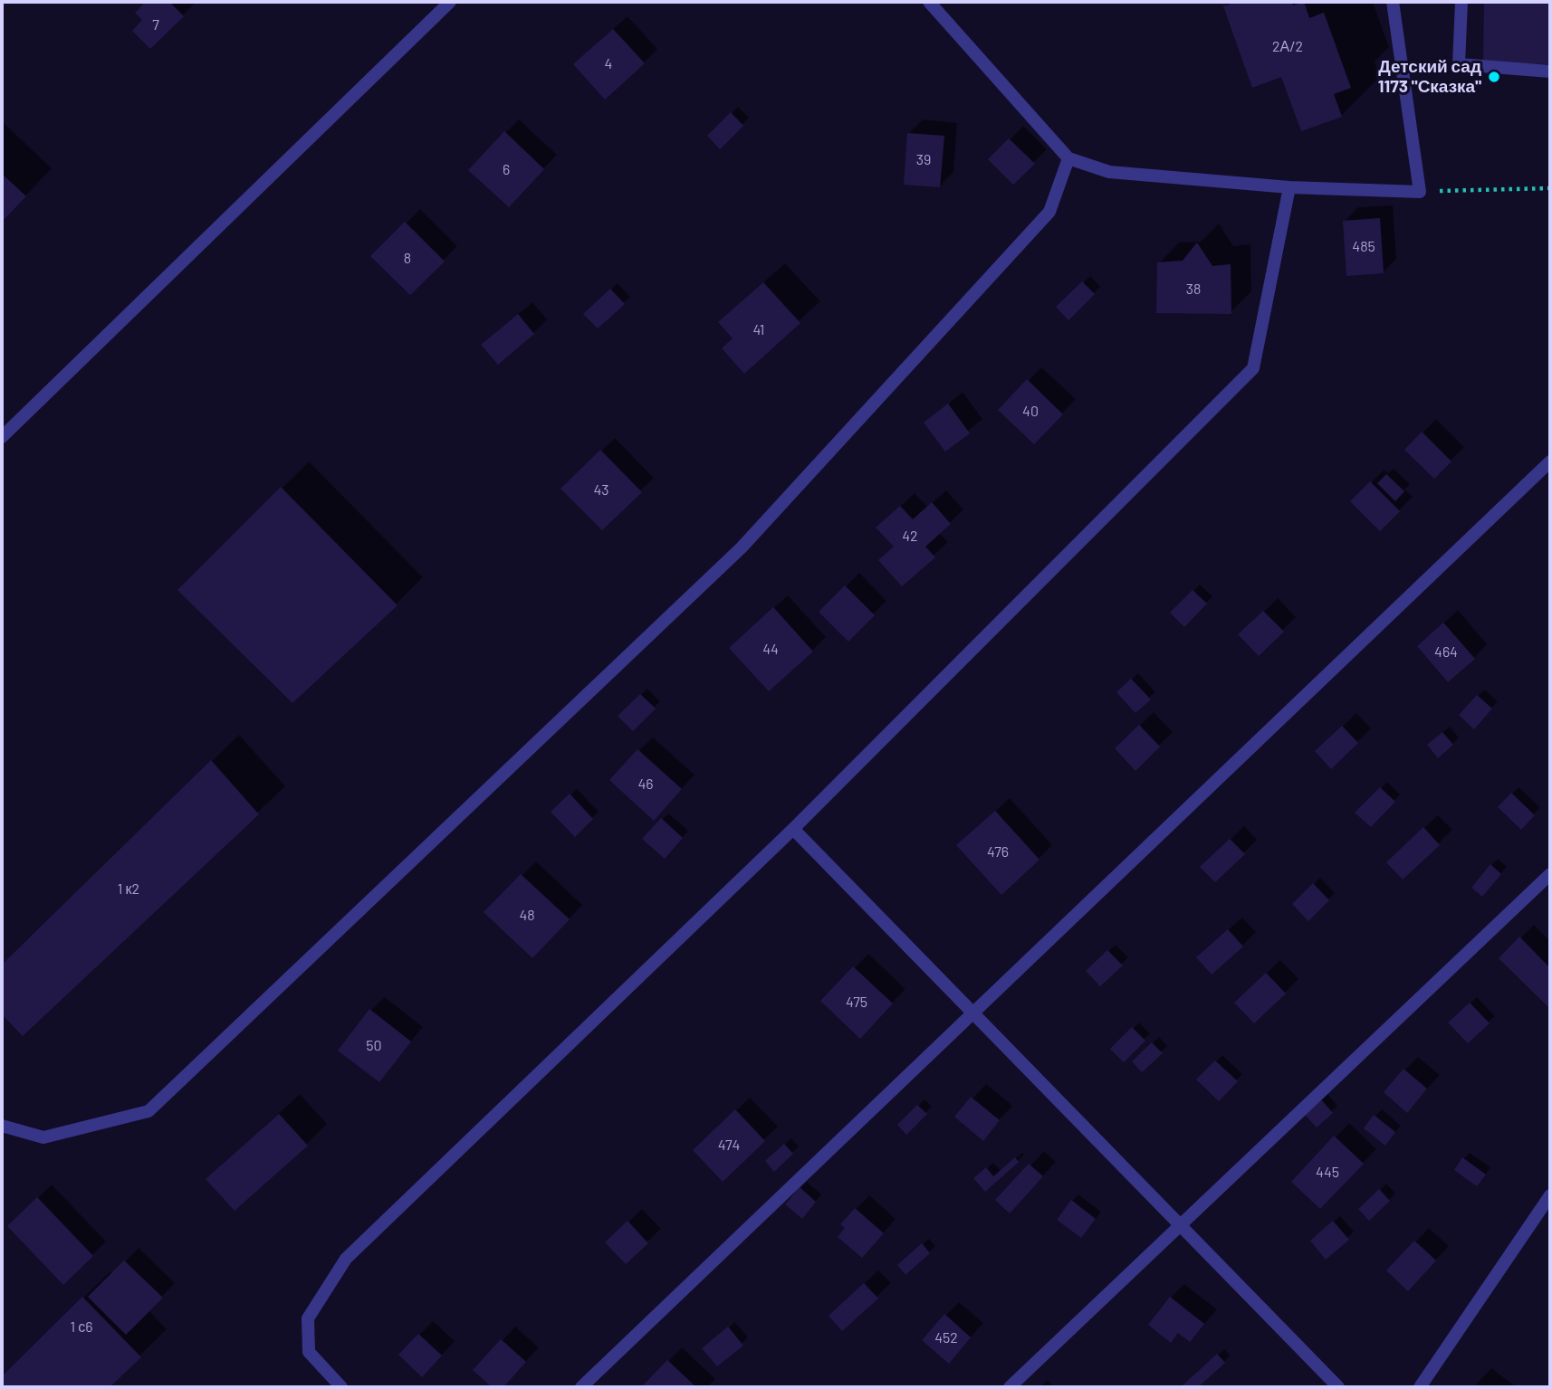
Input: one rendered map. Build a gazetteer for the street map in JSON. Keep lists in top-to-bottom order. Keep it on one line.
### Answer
{"places":["Детский сад 1173 \"Сказка\""],"house_numbers":["7","2А/2","4","39","6","485","8","38","41","40","43","42","44","464","46","476","1 к2","48","475","50","474","445","1 с6","452"]}
